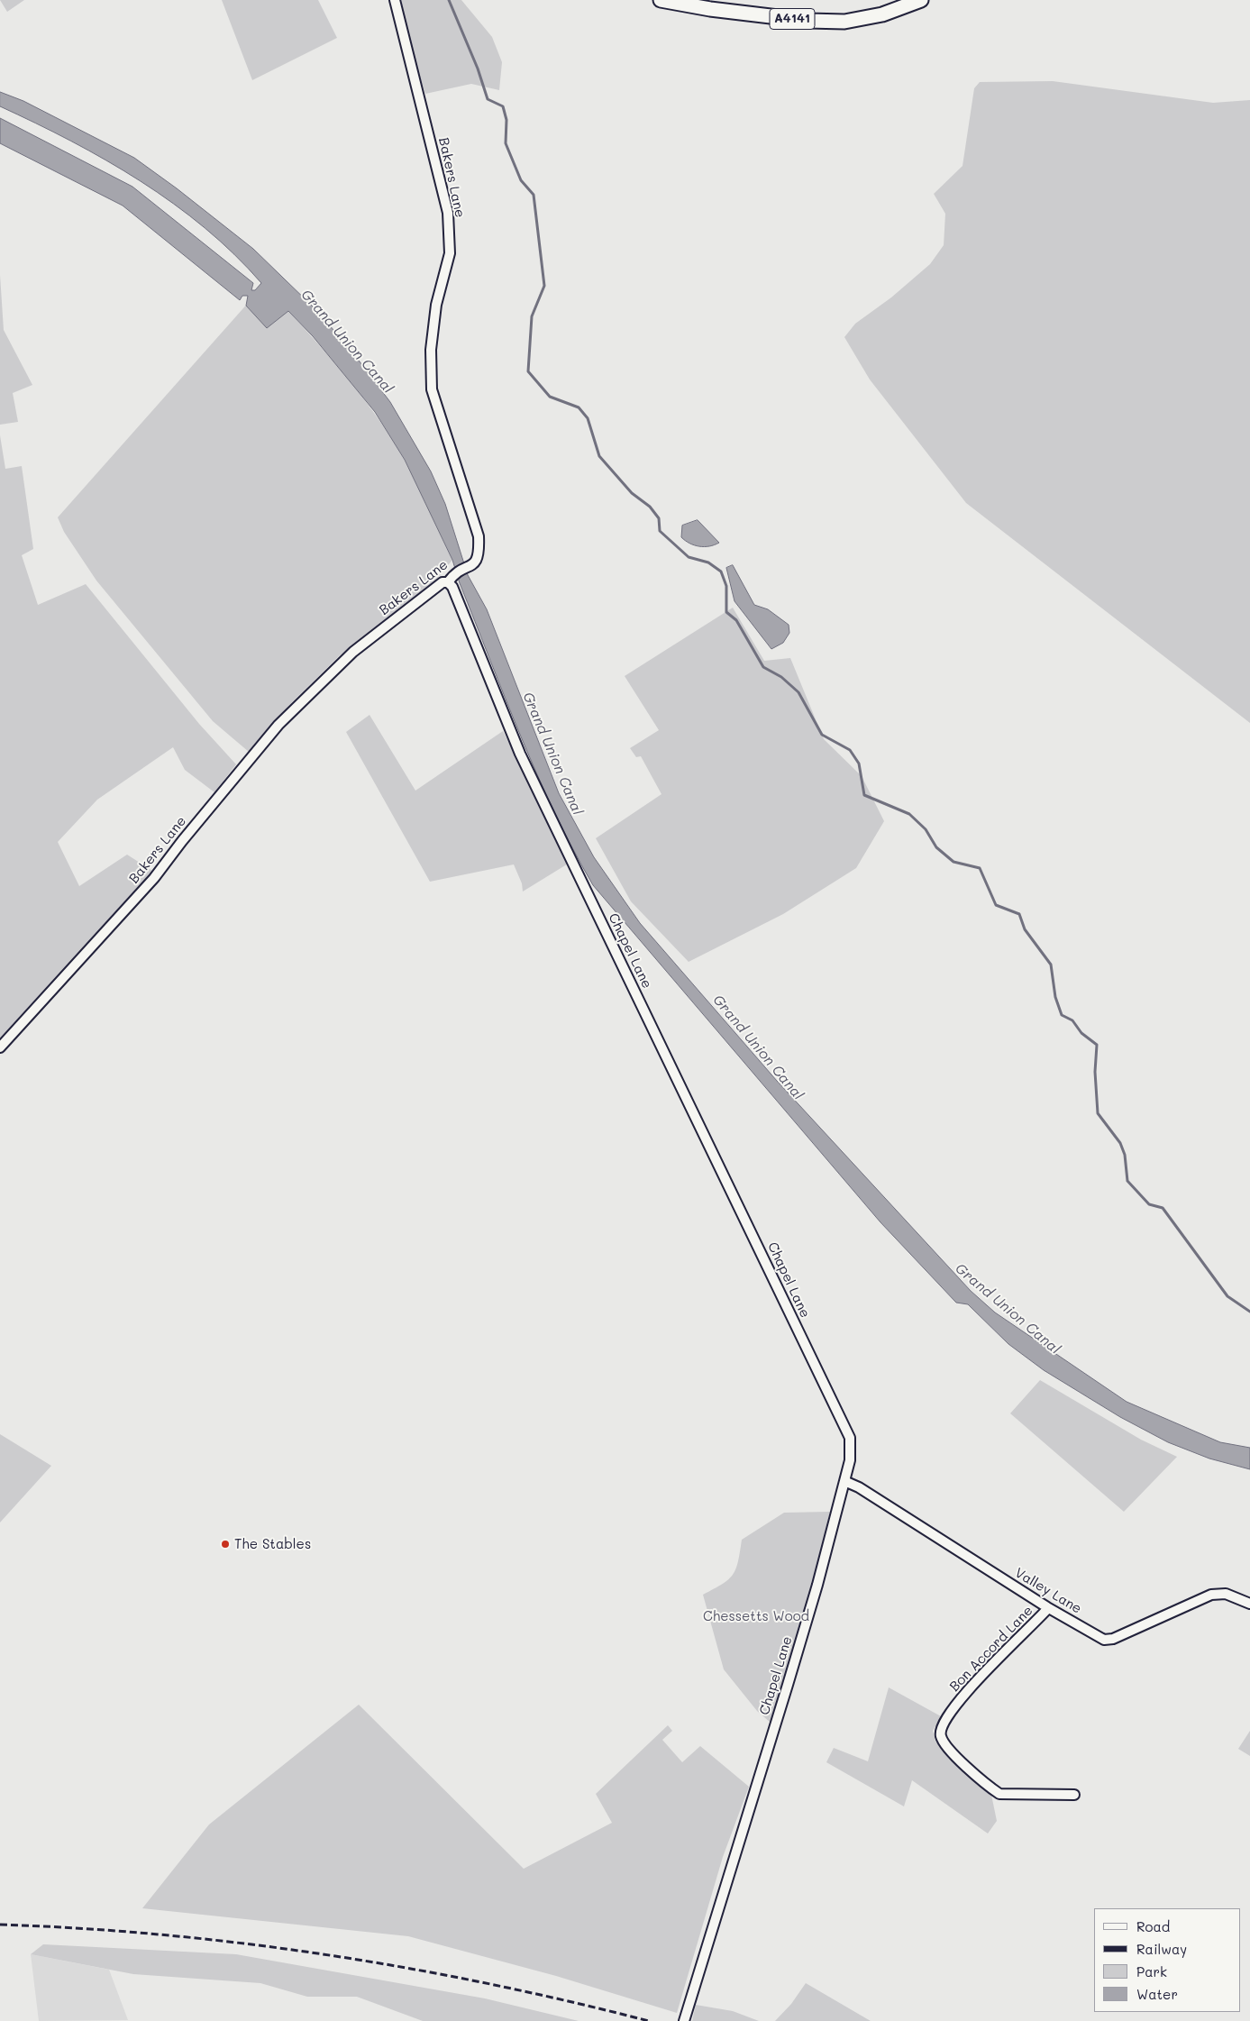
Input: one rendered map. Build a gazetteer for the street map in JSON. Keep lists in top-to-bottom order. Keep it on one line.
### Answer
{"streets":{"main road":["A4141"],"street":["Bakers Lane","Chapel Lane","Valley Lane","Bon Accord Lane"]},"crossings":[["Bakers Lane","Chapel Lane"],["Chapel Lane","Valley Lane"],["Valley Lane","Bon Accord Lane"]],"water":["Grand Union Canal"],"parks":["Chessetts Wood"],"places":["The Stables"],"legend":["Road","Railway","Park","Water"]}
